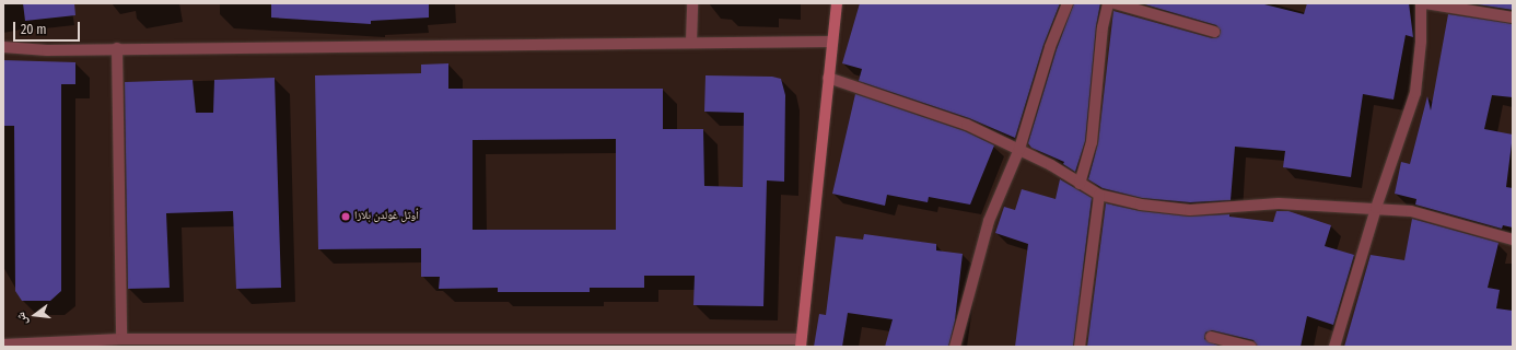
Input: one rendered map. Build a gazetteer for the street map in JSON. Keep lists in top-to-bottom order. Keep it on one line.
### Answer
{"places":["أوتل غولدن بلازا"],"scale_bar":"20 m","north":"left"}
